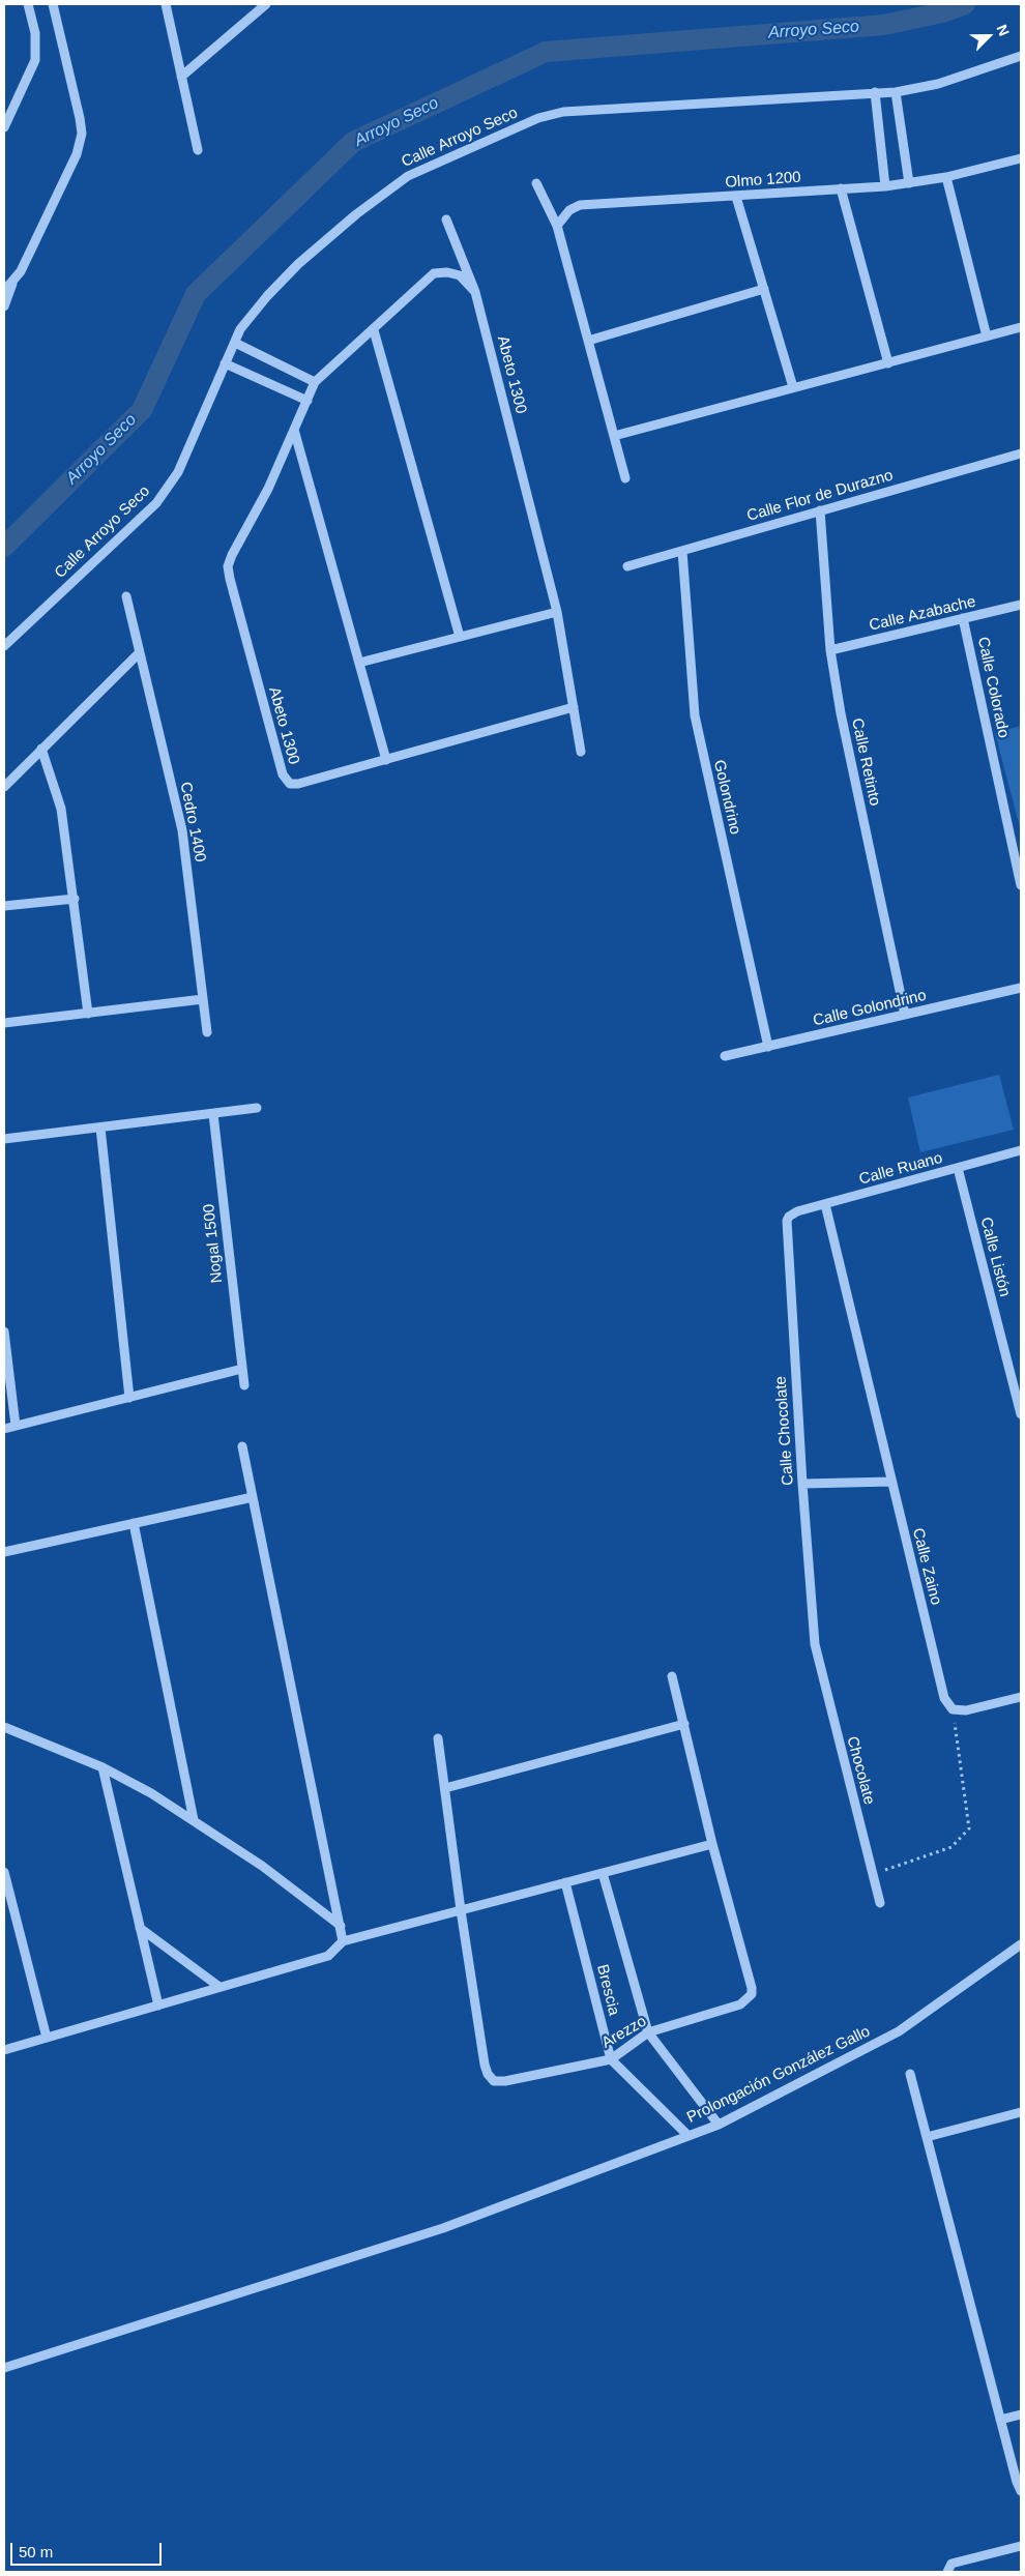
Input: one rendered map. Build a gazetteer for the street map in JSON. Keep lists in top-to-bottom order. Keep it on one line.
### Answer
{"streets":{"street":["Calle Arroyo Seco","Olmo 1200","Abeto 1300","Calle Flor de Durazno","Calle Azabache","Calle Colorado","Calle Retinto","Golondrino","Cedro 1400","Calle Golondrino","Calle Ruano","Nogal 1500","Calle Listón","Calle Chocolate","Calle Zaino","Chocolate","Brescia","Arezzo","Prolongación González Gallo"]},"crossings":[["Calle Flor de Durazno","Calle Retinto"],["Calle Flor de Durazno","Golondrino"],["Calle Azabache","Calle Colorado"],["Calle Azabache","Calle Retinto"],["Calle Retinto","Calle Golondrino"],["Golondrino","Calle Golondrino"],["Calle Ruano","Calle Listón"],["Calle Ruano","Calle Chocolate"],["Calle Ruano","Calle Zaino"],["Calle Chocolate","Chocolate"],["Brescia","Arezzo"],["Brescia","Prolongación González Gallo"]],"water":["Arroyo Seco"],"scale_bar":"50 m","north":"top right"}
